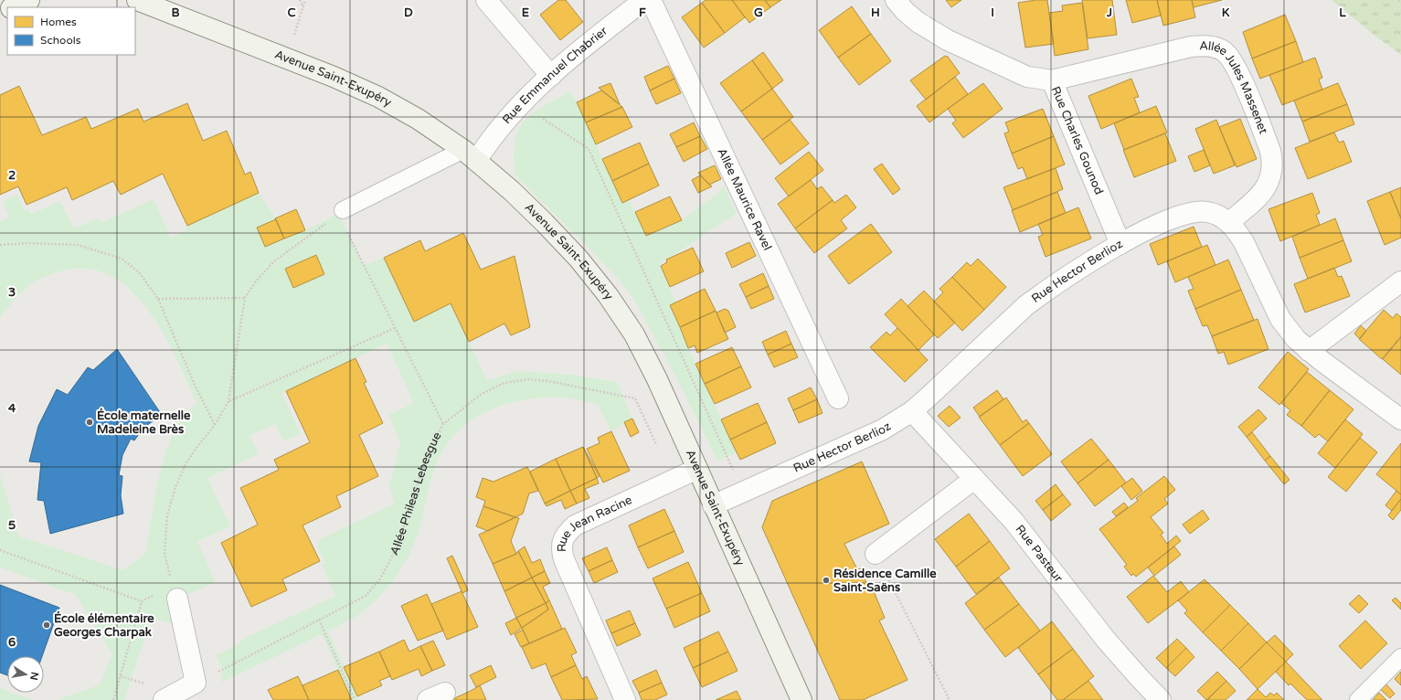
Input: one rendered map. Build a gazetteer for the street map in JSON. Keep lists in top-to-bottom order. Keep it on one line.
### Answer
{"streets":{"street":["Rue Emmanuel Chabrier","Avenue Saint-Exupéry","Allée Jules Massenet","Rue Charles Gounod","Allée Maurice Ravel","Rue Hector Berlioz","Rue Jean Racine","Rue Pasteur"],"path":["Allée Phileas Lebesgue"]},"crossings":[["Rue Emmanuel Chabrier","Avenue Saint-Exupéry"],["Avenue Saint-Exupéry","Rue Hector Berlioz"],["Avenue Saint-Exupéry","Rue Jean Racine"],["Allée Jules Massenet","Rue Charles Gounod"],["Allée Jules Massenet","Rue Hector Berlioz"],["Rue Charles Gounod","Rue Hector Berlioz"],["Rue Hector Berlioz","Rue Pasteur"],["Allée Phileas Lebesgue","Rue Jean Racine"]],"places":["École maternelle Madeleine Brès","Résidence Camille Saint-Saëns","École élémentaire Georges Charpak"],"legend":["Homes","Schools"],"north":"right","grid":{"columns":["B","C","D","E","F","G","H","I","J","K","L"],"rows":["2","3","4","5","6"]}}
